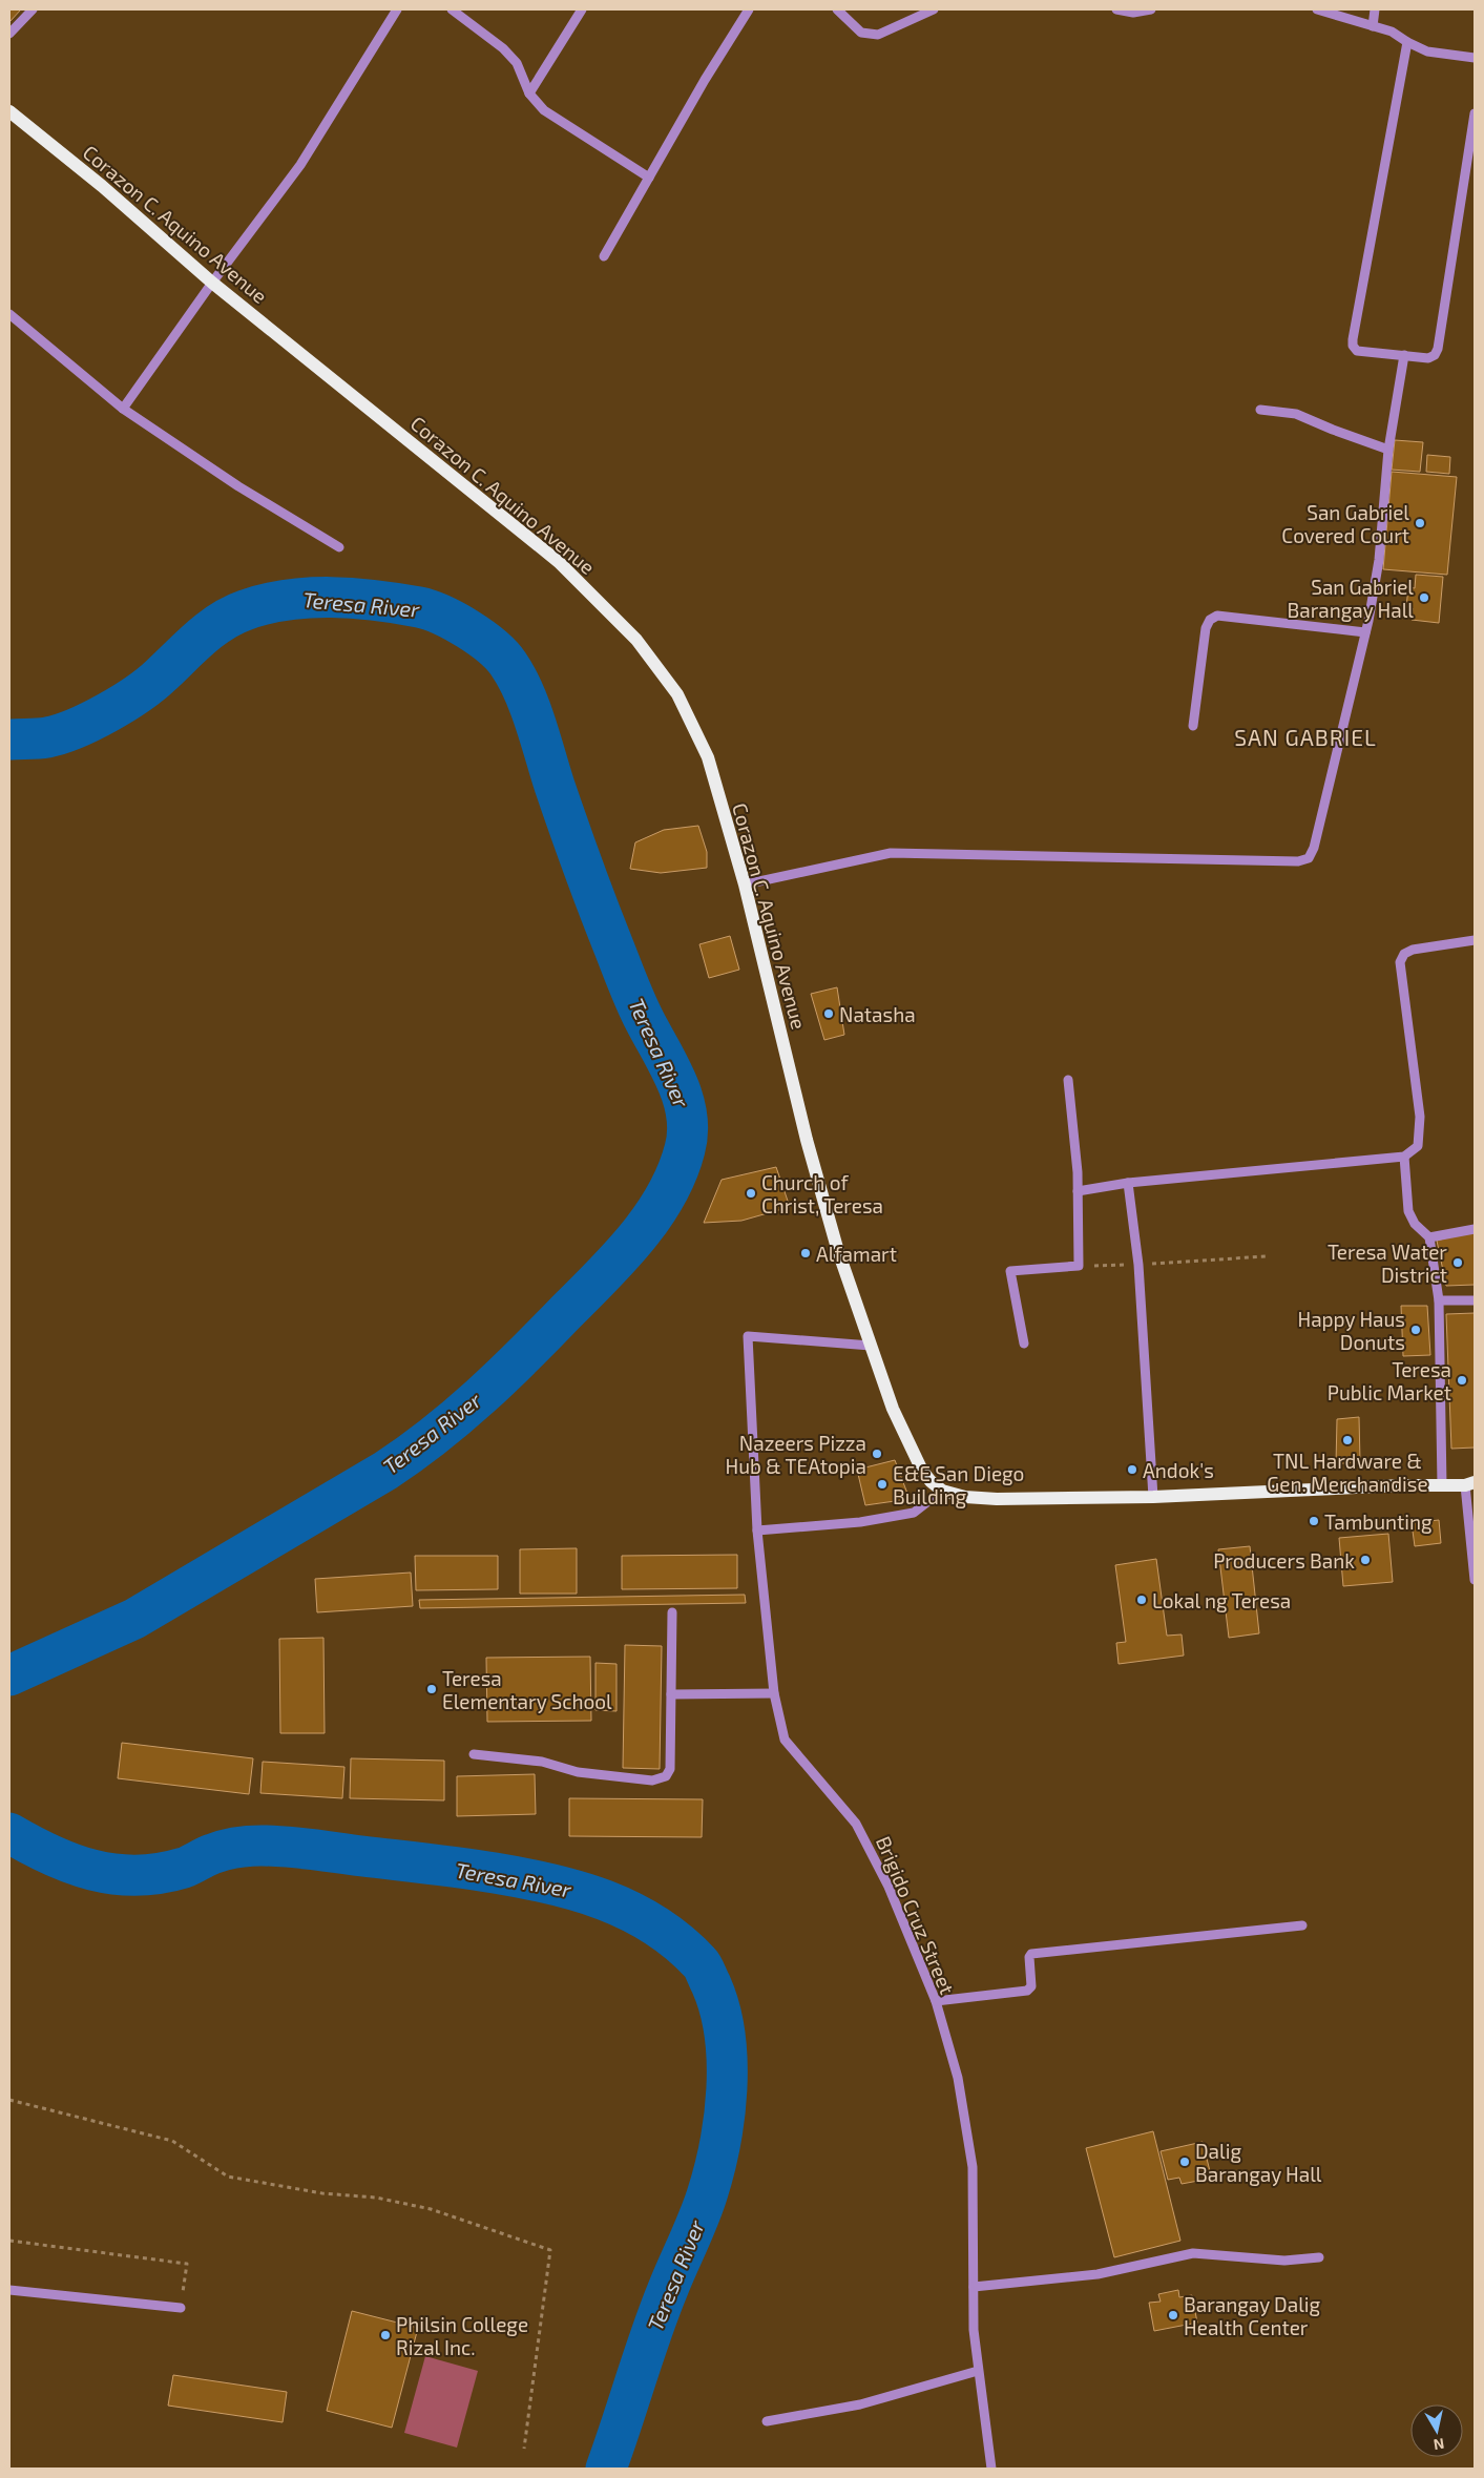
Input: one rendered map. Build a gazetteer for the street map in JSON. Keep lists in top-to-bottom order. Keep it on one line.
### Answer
{"streets":{"main road":["Corazon C. Aquino Avenue"],"street":["Brigido Cruz Street"]},"crossings":[["Corazon C. Aquino Avenue","Brigido Cruz Street"]],"districts":["SAN GABRIEL"],"water":["Teresa River"],"places":["San Gabriel Covered Court","San Gabriel Barangay Hall","Natasha","Church of Christ, Teresa","Alfamart","Teresa Water District","Happy Haus Donuts","Teresa Public Market","TNL Hardware & Gen. Merchandise","Nazeers Pizza Hub & TEAtopia","Andok's","E&E San Diego Building","Tambunting","Producers Bank","Lokal ng Teresa","Teresa Elementary School","Dalig Barangay Hall","Barangay Dalig Health Center","Philsin College Rizal Inc."],"north":"bottom"}
